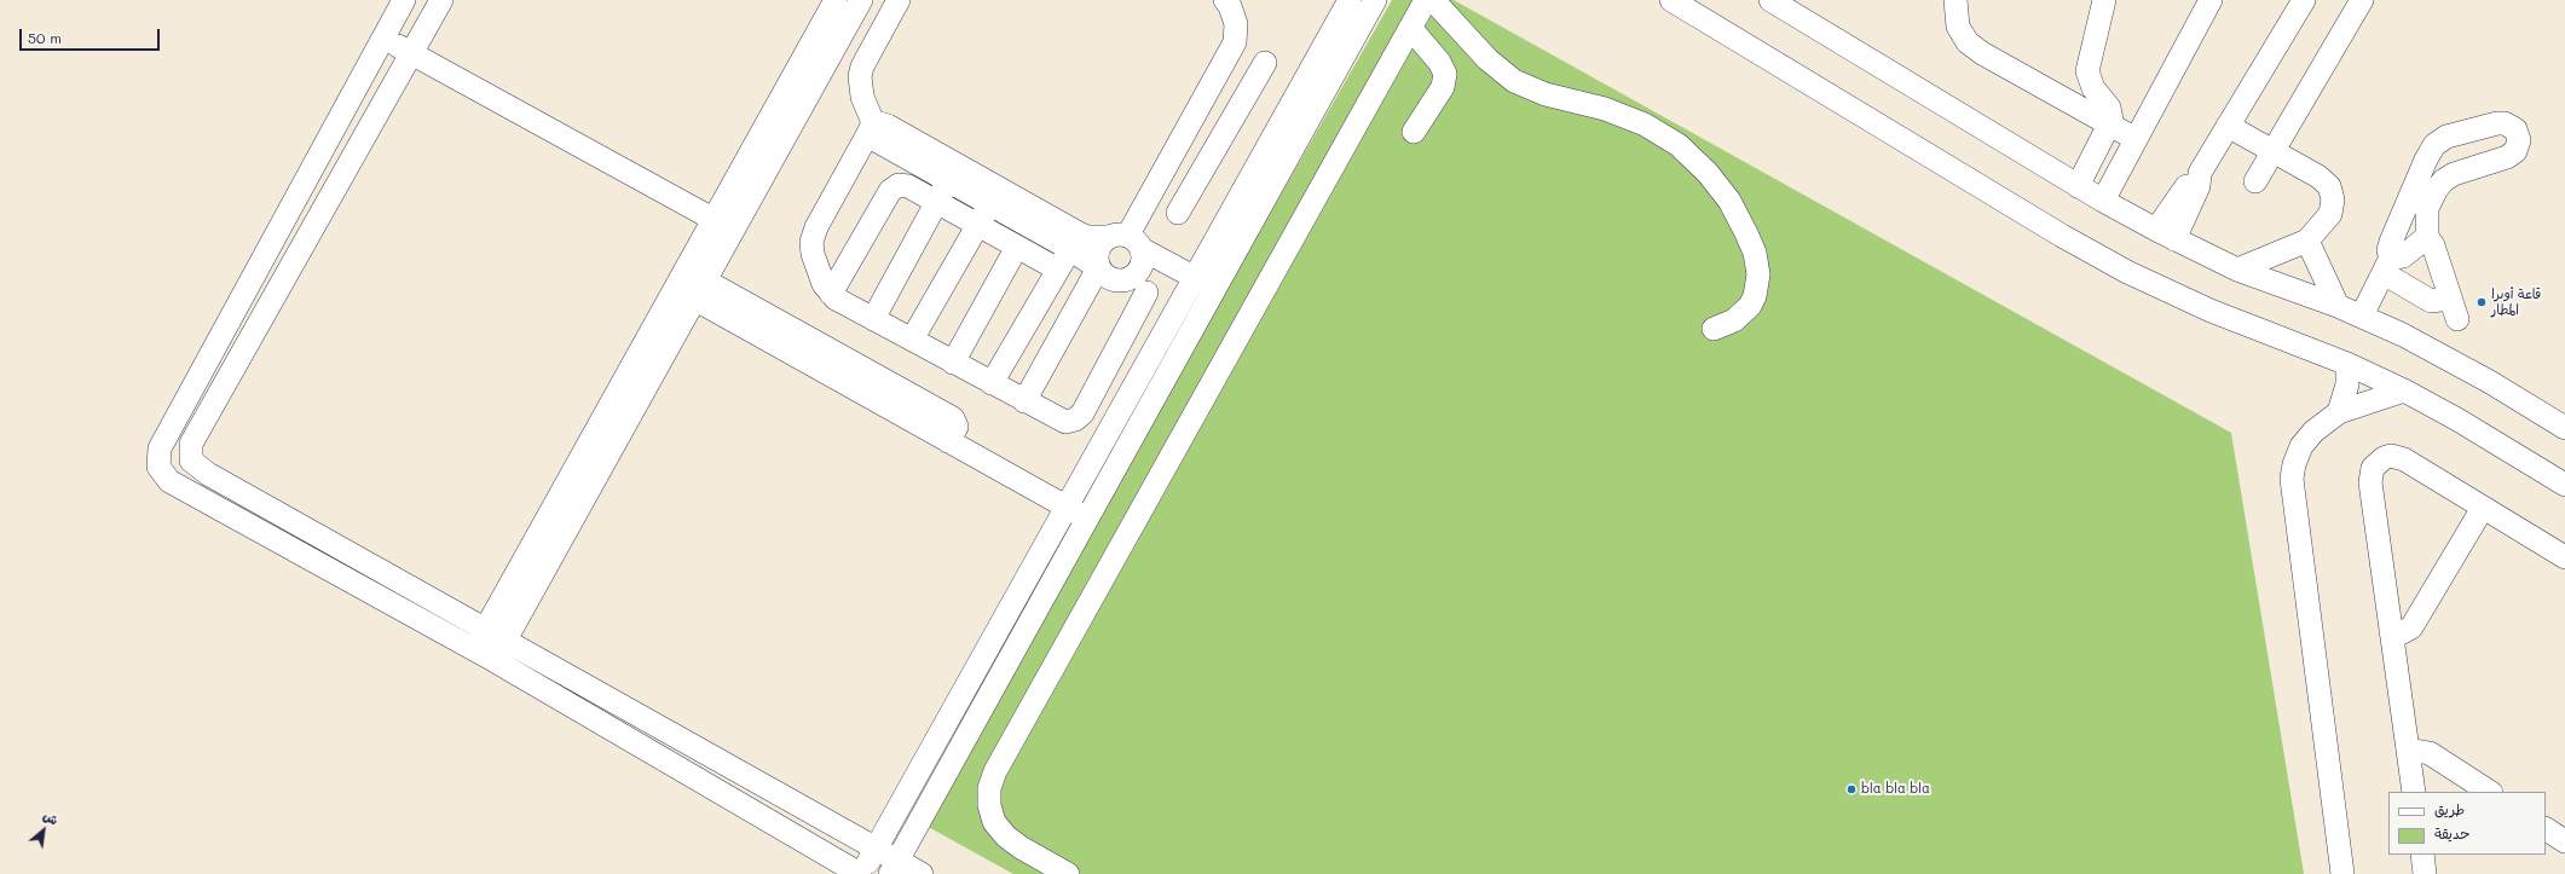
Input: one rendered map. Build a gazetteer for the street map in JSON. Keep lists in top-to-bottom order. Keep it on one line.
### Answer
{"places":["قاعة أوبرا المطار","bla bla bla"],"legend":["طريق","حديقة"],"scale_bar":"50 m","north":"top right"}
